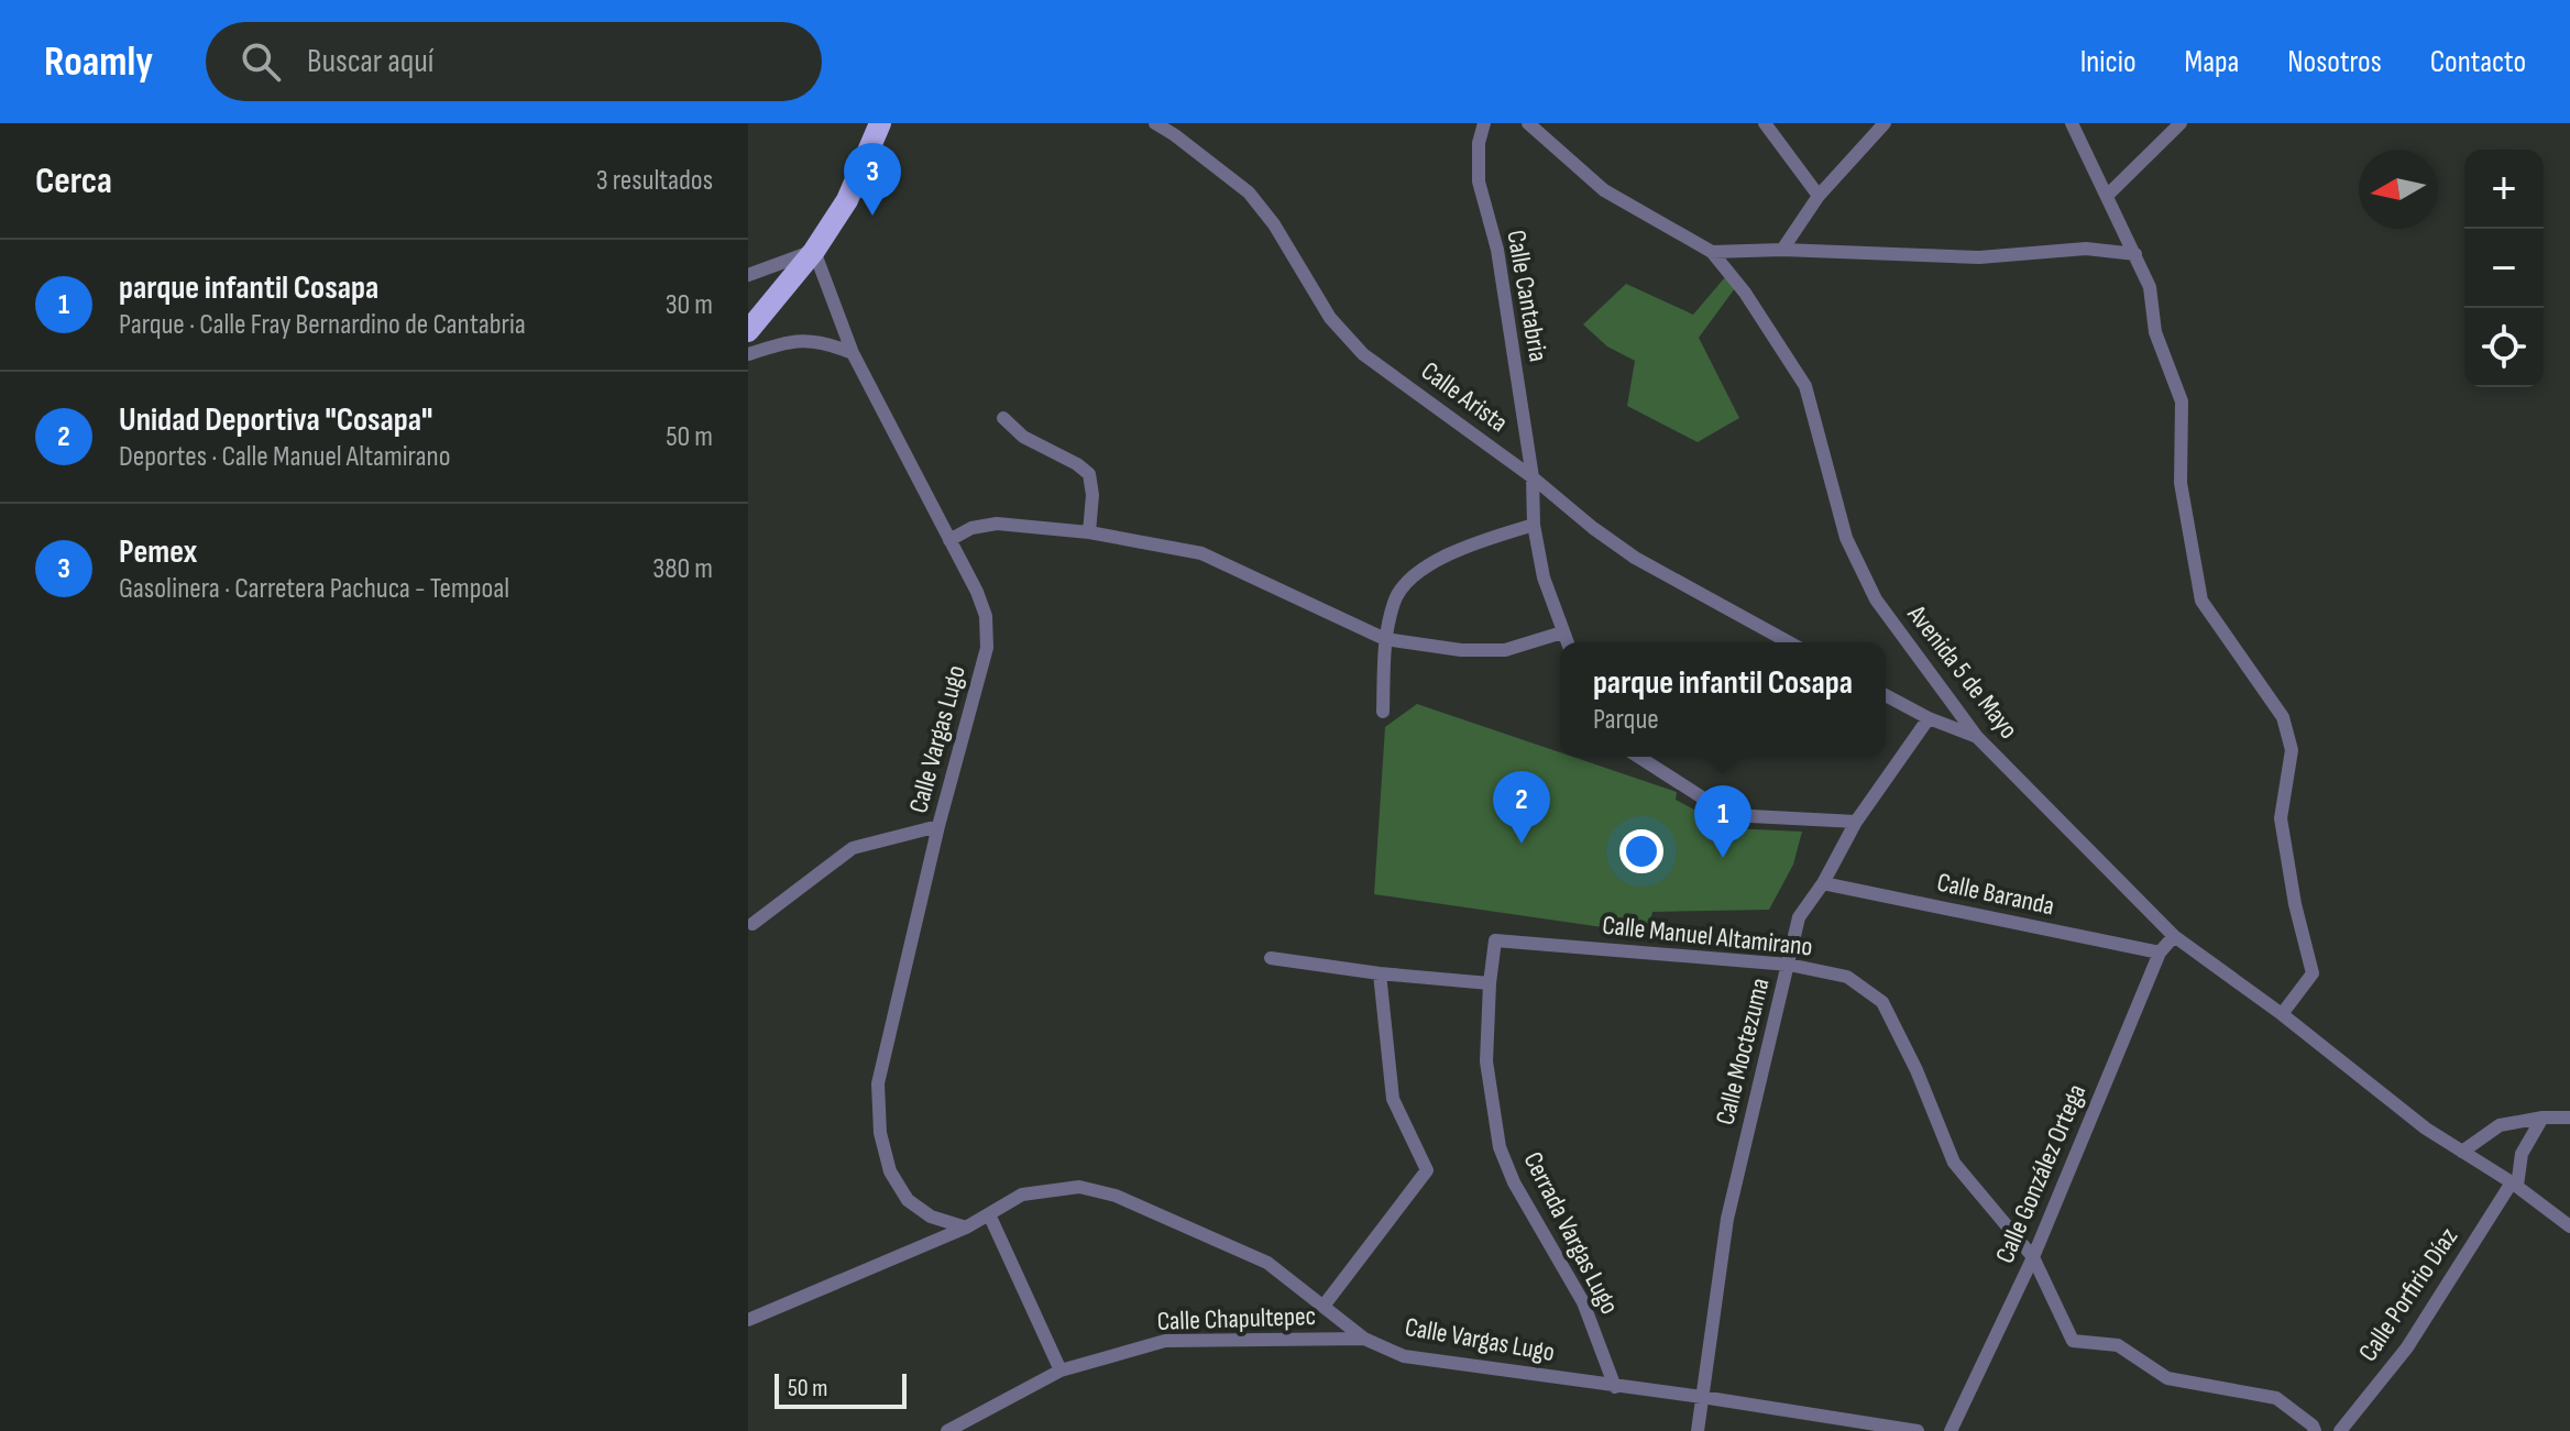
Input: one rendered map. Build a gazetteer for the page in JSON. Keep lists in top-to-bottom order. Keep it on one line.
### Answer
{"streets":{"street":["Calle Cantabria","Calle Arista","Avenida 5 de Mayo","Calle Vargas Lugo","Calle Baranda","Calle Manuel Altamirano","Calle Moctezuma","Calle González Ortega","Cerrada Vargas Lugo","Calle Porfirio Díaz","Calle Chapultepec"]},"crossings":[["Calle Cantabria","Calle Arista"],["Avenida 5 de Mayo","Calle González Ortega"],["Avenida 5 de Mayo","Calle Porfirio Díaz"],["Calle Vargas Lugo","Calle Moctezuma"],["Calle Vargas Lugo","Cerrada Vargas Lugo"],["Calle Vargas Lugo","Calle Chapultepec"],["Calle Baranda","Calle Moctezuma"],["Calle Baranda","Calle González Ortega"],["Calle Manuel Altamirano","Calle Moctezuma"],["Calle Manuel Altamirano","Calle González Ortega"],["Calle Manuel Altamirano","Cerrada Vargas Lugo"]],"scale_bar":"50 m","north":"left","page":{"header":"Roamly","search":"Buscar aquí","nav":["Inicio","Mapa","Nosotros","Contacto"],"heading":["Cerca","3 resultados"],"pins":["3","2","1"],"map_buttons":["+","−"],"list":[{"mark":"1","name":"parque infantil Cosapa","note":"Parque · Calle Fray Bernardino de Cantabria","value":"30 m"},{"mark":"2","name":"Unidad Deportiva \"Cosapa\"","note":"Deportes · Calle Manuel Altamirano","value":"50 m"},{"mark":"3","name":"Pemex","note":"Gasolinera · Carretera Pachuca - Tempoal","value":"380 m"}],"popup":["parque infantil Cosapa","Parque"],"scale":"50 m"}}
